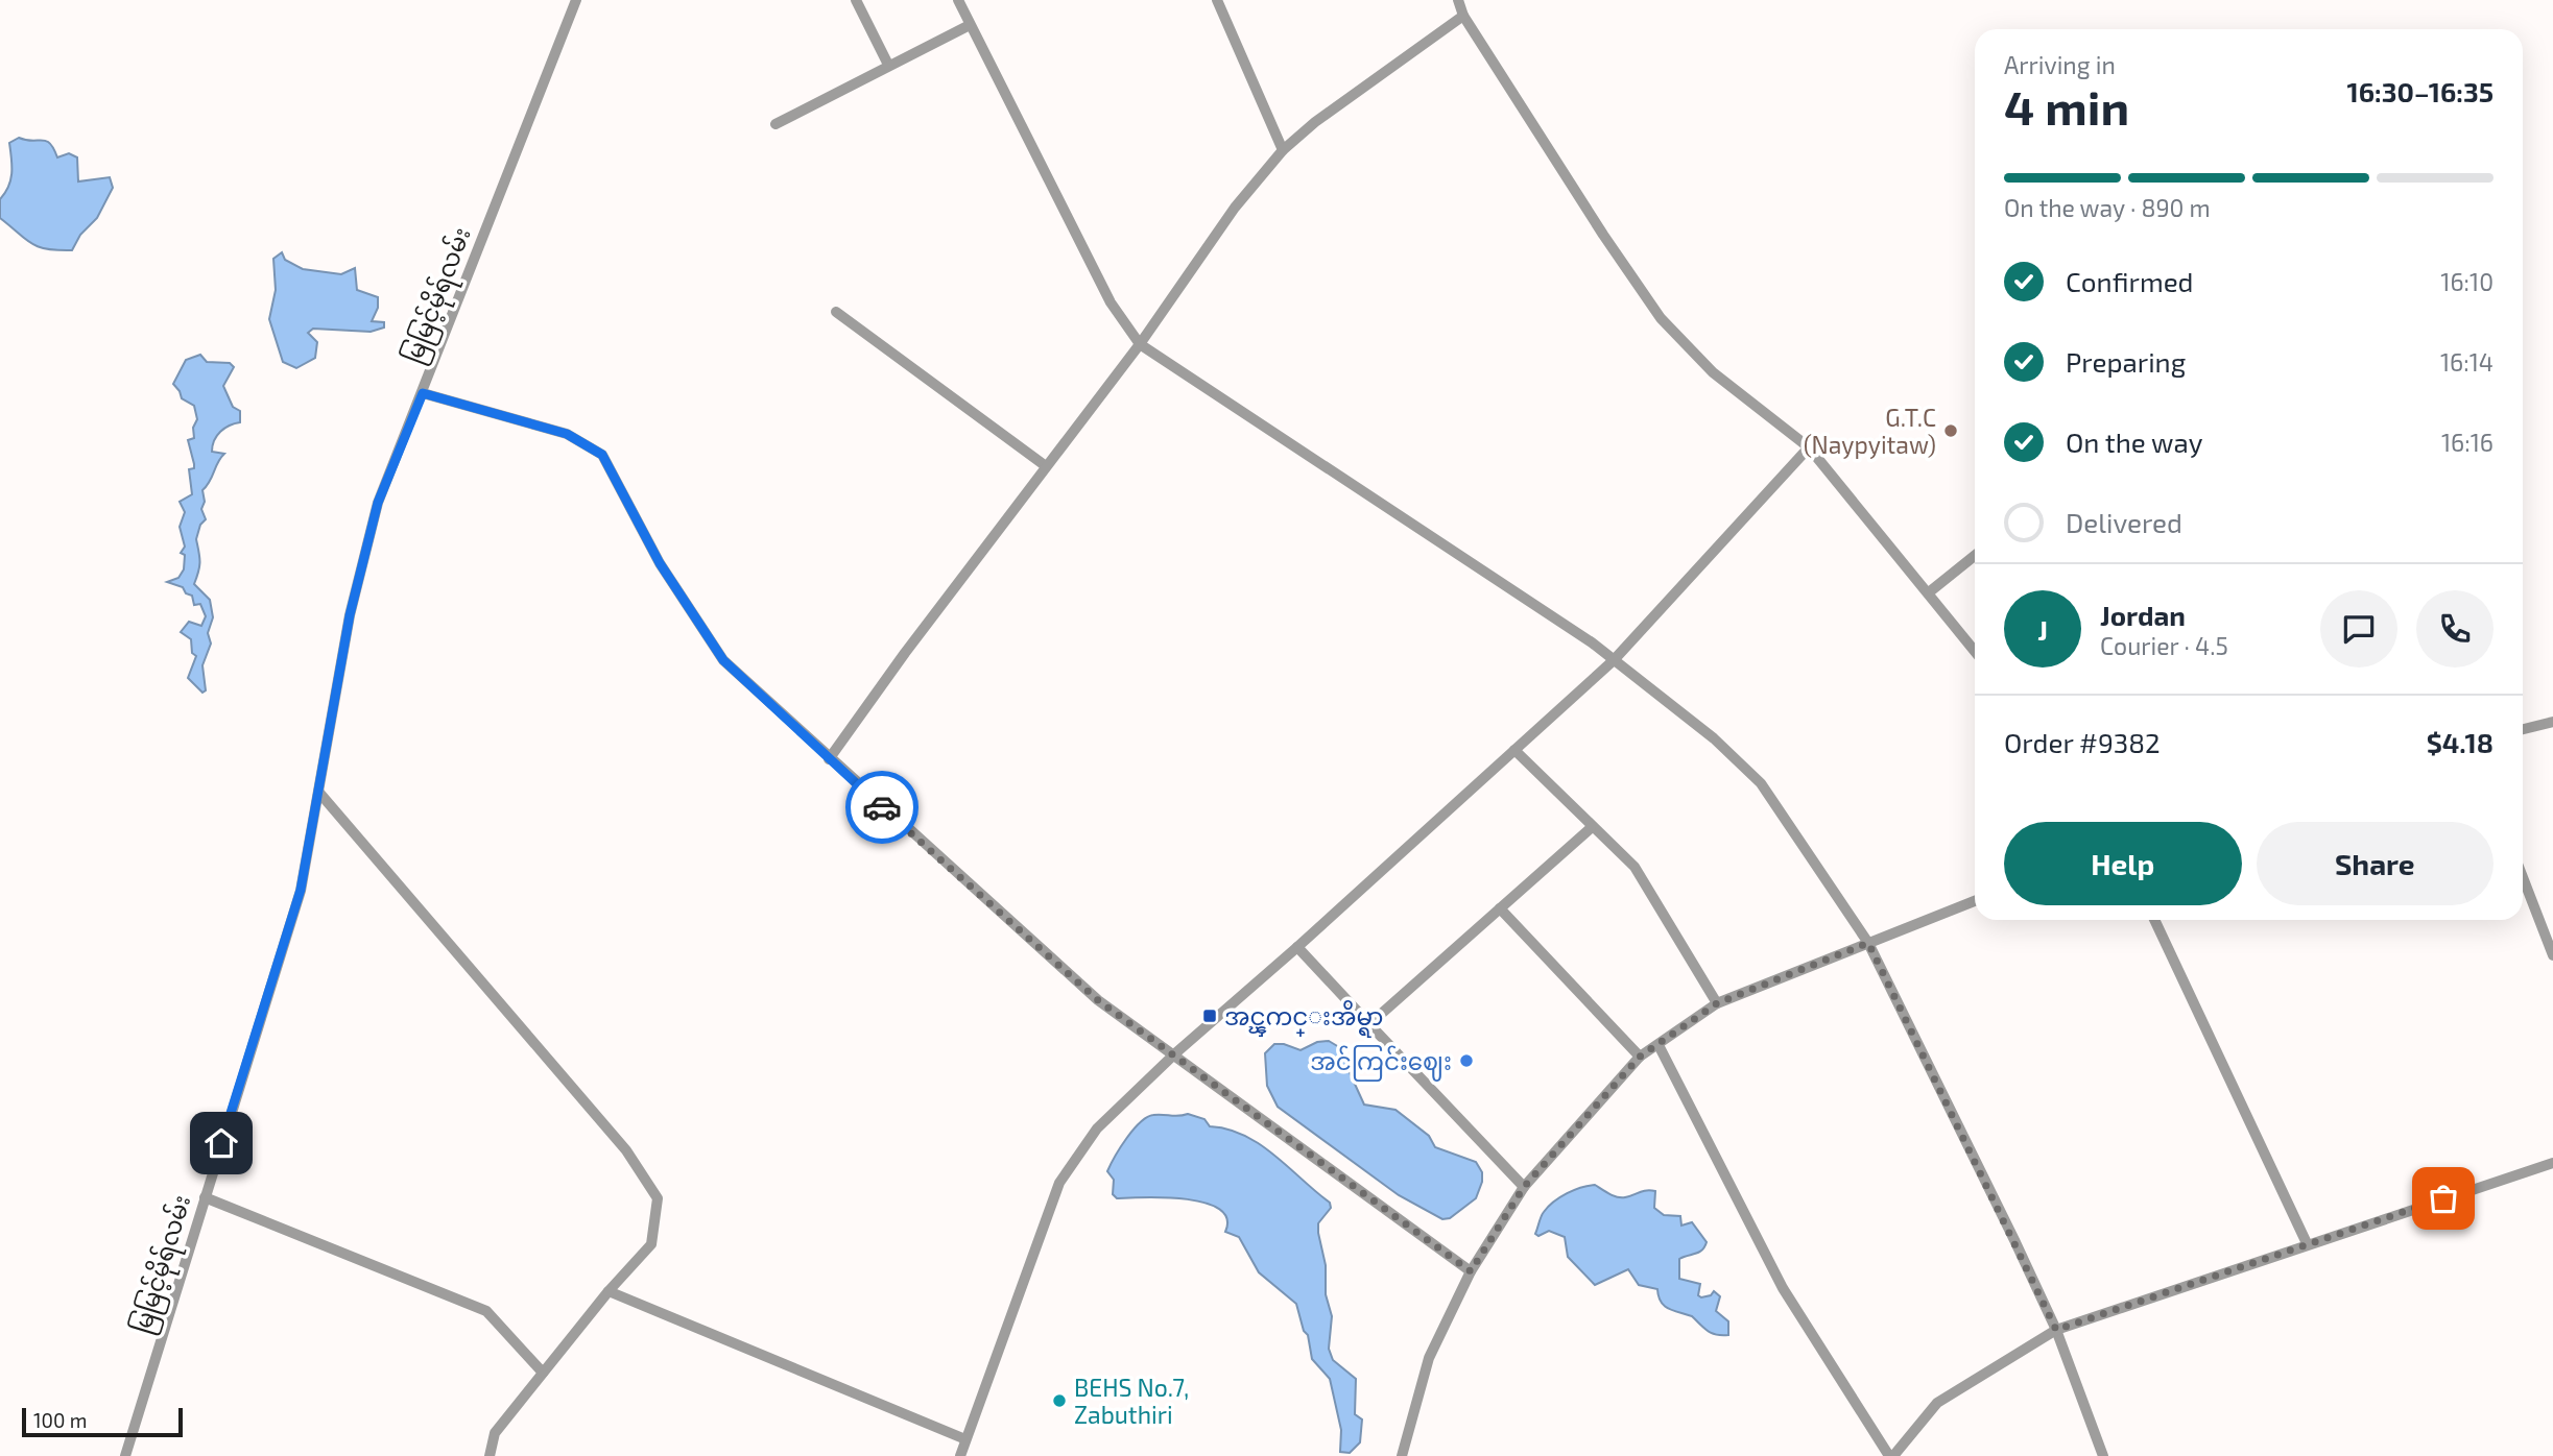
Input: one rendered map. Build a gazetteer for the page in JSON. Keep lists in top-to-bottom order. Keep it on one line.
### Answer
{"streets":{"street":["မြမြင့်မိုရ်လမ်း"]},"places":{"other":["G.T.C (Naypyitaw)","အင်ကြင်းဈေး","BEHS No.7, Zabuthiri"],"transit":["အင္ၾကင္းအိမ္ရာ"]},"scale_bar":"100 m","page":{"heading":["4 min","Arriving in","16:30–16:35"],"panel":["Jordan","Courier · 4.5","Order #9382","$4.18"],"bar":"On the way · 890 m","list":[["Confirmed","16:10"],["Preparing","16:14"],["On the way","16:16"],"Delivered"],"round":"J","buttons":["Help","Share"],"scale":"100 m"}}
